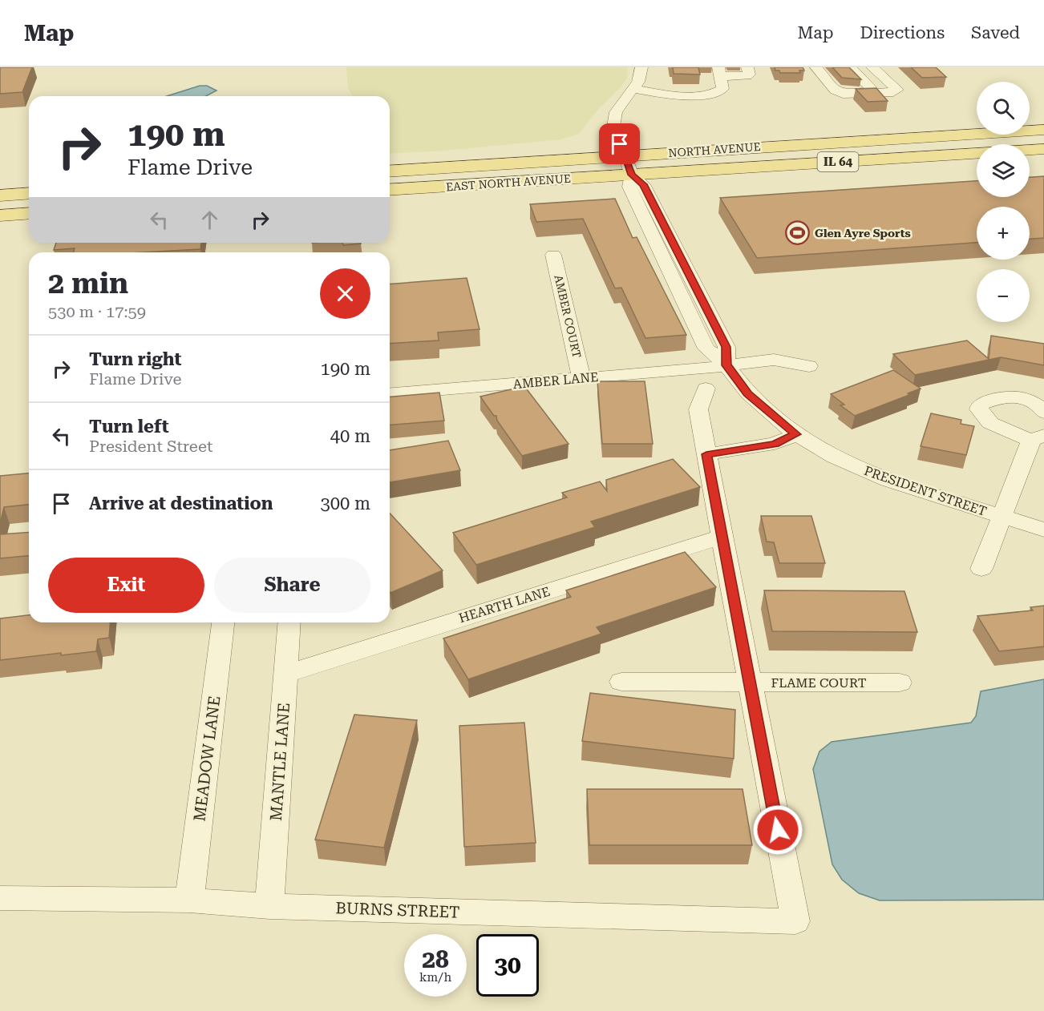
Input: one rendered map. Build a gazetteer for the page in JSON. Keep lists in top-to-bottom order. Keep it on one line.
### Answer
{"streets":{"main road":["NORTH AVENUE","IL 64","EAST NORTH AVENUE"],"street":["AMBER COURT","AMBER LANE","PRESIDENT STREET","HEARTH LANE","FLAME COURT","MEADOW LANE","MANTLE LANE","BURNS STREET"]},"crossings":[["NORTH AVENUE","EAST NORTH AVENUE"],["NORTH AVENUE","PRESIDENT STREET"],["EAST NORTH AVENUE","PRESIDENT STREET"],["AMBER COURT","AMBER LANE"],["AMBER LANE","PRESIDENT STREET"],["HEARTH LANE","MANTLE LANE"],["FLAME COURT","BURNS STREET"],["MEADOW LANE","BURNS STREET"],["MANTLE LANE","BURNS STREET"]],"places":{"sports":["Glen Ayre Sports"]},"page":{"header":"Map","nav":["Map","Directions","Saved"],"map_buttons":["+","−"],"turn":["190 m","Flame Drive"],"heading":["2 min","530 m · 17:59"],"list":[{"name":"Turn right","note":"Flame Drive","value":"190 m"},{"name":"Turn left","note":"President Street","value":"40 m"},{"name":"Arrive at destination","value":"300 m"}],"buttons":["Exit","Share"],"speed":"28 km/h","limit":"30"}}
